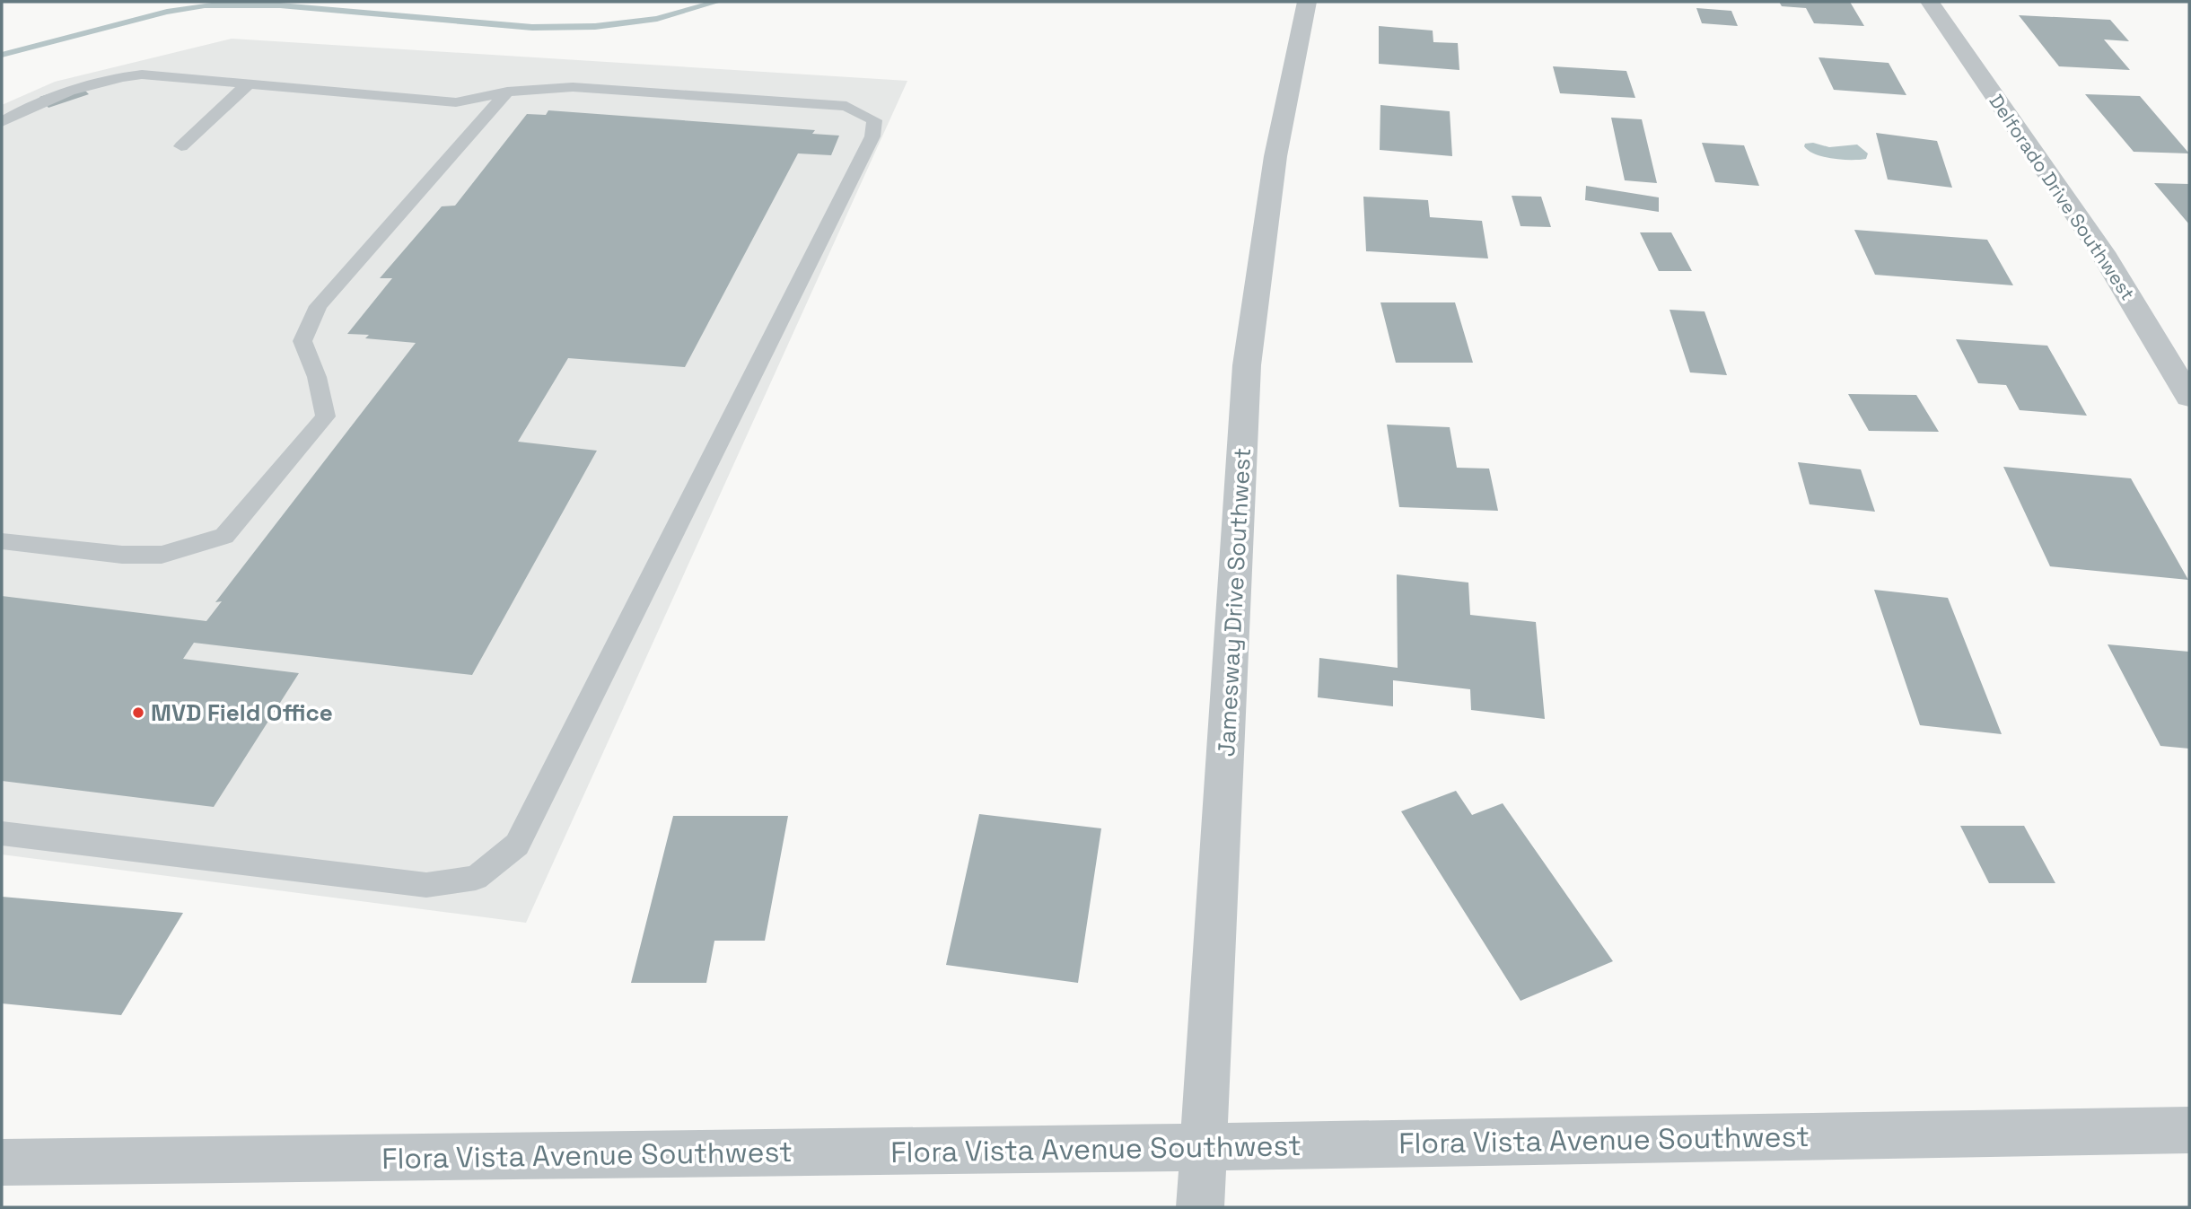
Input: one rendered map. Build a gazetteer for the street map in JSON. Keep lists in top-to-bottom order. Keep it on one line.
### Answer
{"streets":{"street":["Delforado Drive Southwest","Jamesway Drive Southwest","Flora Vista Avenue Southwest"]},"crossings":[["Jamesway Drive Southwest","Flora Vista Avenue Southwest"]],"places":["MVD Field Office"]}
